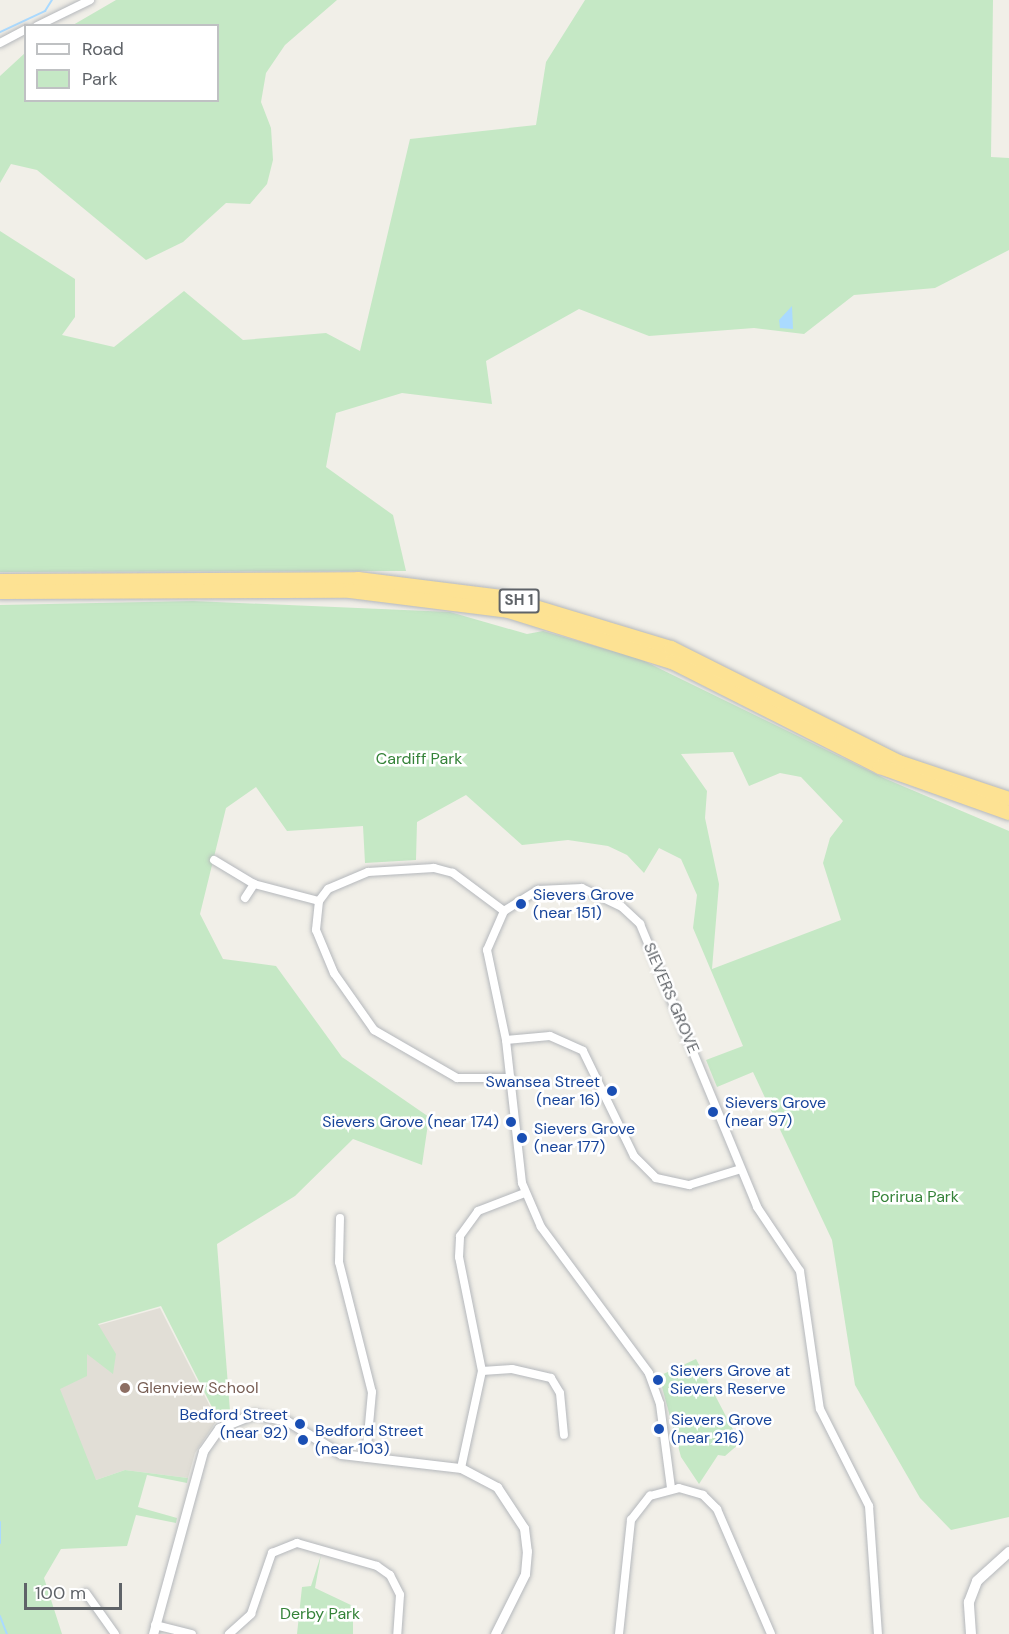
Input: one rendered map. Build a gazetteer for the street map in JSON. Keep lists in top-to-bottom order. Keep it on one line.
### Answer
{"streets":{"highway":["SH 1"],"street":["SIEVERS GROVE"]},"parks":["Cardiff Park","Porirua Park","Derby Park"],"places":["Sievers Grove (near 151)","Swansea Street (near 16)","Sievers Grove (near 97)","Sievers Grove (near 174)","Sievers Grove (near 177)","Sievers Grove at Sievers Reserve","Glenview School","Bedford Street (near 92)","Sievers Grove (near 216)","Bedford Street (near 103)"],"legend":["Road","Park"],"scale_bar":"100 m"}
